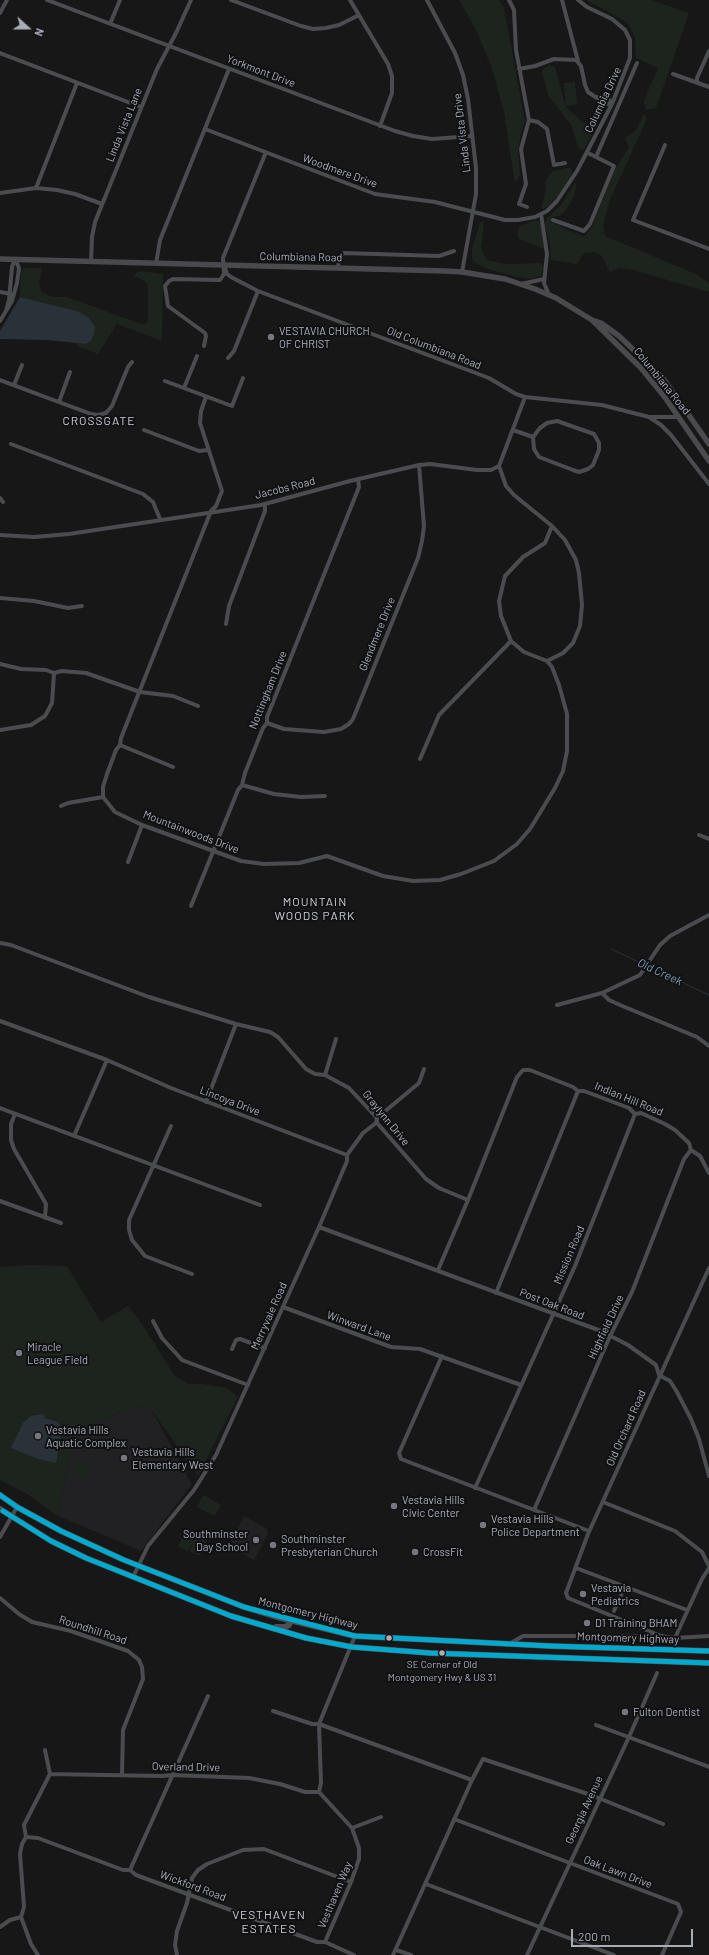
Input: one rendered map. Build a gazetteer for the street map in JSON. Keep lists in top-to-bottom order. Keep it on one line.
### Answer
{"streets":{"main road":["Columbiana Road","Montgomery Highway"],"street":["Yorkmont Drive","Columbia Drive","Linda Vista Lane","Linda Vista Drive","Woodmere Drive","Old Columbiana Road","Jacobs Road","Glendmere Drive","Nottingham Drive","Mountainwoods Drive","Indian Hill Road","Lincoya Drive","Graylynn Drive","Mission Road","Post Oak Road","Merryvale Road","Winward Lane","Highfield Drive","Old Orchard Road","Roundhill Road","Overland Drive","Georgia Avenue","Oak Lawn Drive","Wickford Road","Vesthaven Way"]},"crossings":[["Yorkmont Drive","Linda Vista Lane"],["Yorkmont Drive","Linda Vista Drive"],["Columbia Drive","Woodmere Drive"],["Linda Vista Lane","Columbiana Road"],["Linda Vista Drive","Woodmere Drive"],["Linda Vista Drive","Columbiana Road"],["Columbiana Road","Old Columbiana Road"],["Jacobs Road","Glendmere Drive"],["Jacobs Road","Nottingham Drive"],["Glendmere Drive","Nottingham Drive"],["Nottingham Drive","Mountainwoods Drive"],["Indian Hill Road","Graylynn Drive"],["Indian Hill Road","Mission Road"],["Indian Hill Road","Highfield Drive"],["Lincoya Drive","Merryvale Road"],["Graylynn Drive","Merryvale Road"],["Mission Road","Post Oak Road"],["Mission Road","Winward Lane"],["Post Oak Road","Merryvale Road"],["Post Oak Road","Highfield Drive"],["Post Oak Road","Old Orchard Road"],["Merryvale Road","Winward Lane"],["Merryvale Road","Montgomery Highway"],["Roundhill Road","Overland Drive"],["Overland Drive","Vesthaven Way"],["Georgia Avenue","Oak Lawn Drive"],["Wickford Road","Vesthaven Way"]],"districts":["CROSSGATE","MOUNTAIN WOODS PARK","VESTHAVEN ESTATES"],"water":["Old Creek"],"places":["VESTAVIA CHURCH OF CHRIST","Miracle League Field","Vestavia Hills Aquatic Complex","Vestavia Hills Elementary West","Vestavia Hills Civic Center","Vestavia Hills Police Department","Southminster Day School","Southminster Presbyterian Church","CrossFit","Vestavia Pediatrics","D1 Training BHAM","SE Corner of Old Montgomery Hwy & US 31","Fulton Dentist"],"scale_bar":"200 m","north":"right"}
